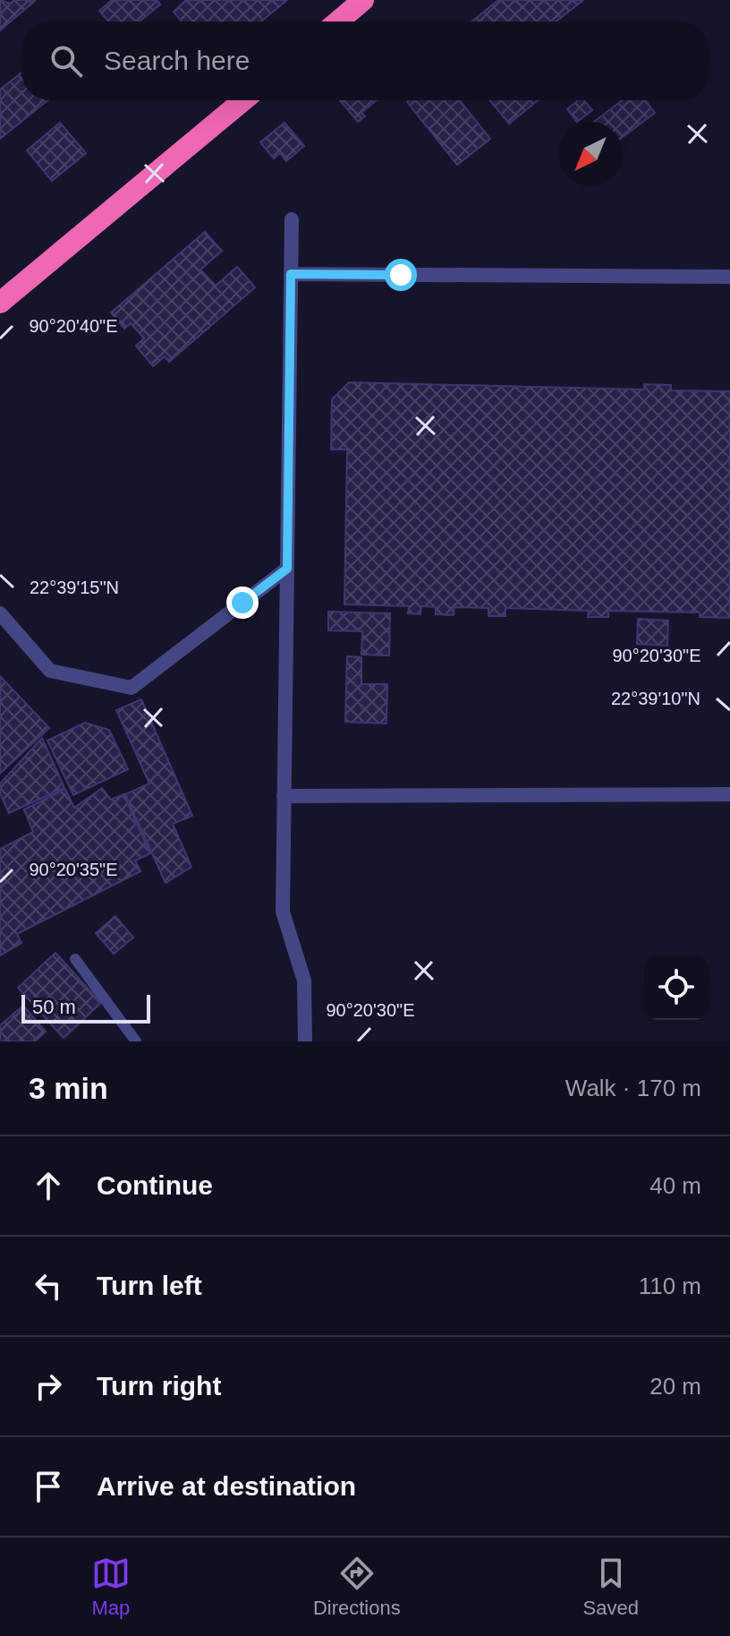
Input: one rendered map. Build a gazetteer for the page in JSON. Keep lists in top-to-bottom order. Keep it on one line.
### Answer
{"scale_bar":"50 m","north":"bottom left","page":{"search":"Search here","scale":"50 m","heading":["3 min","Walk · 170 m"],"list":[["Continue","40 m"],["Turn left","110 m"],["Turn right","20 m"],"Arrive at destination"],"nav":["Map","Directions","Saved"]},"coordinates":["90°20'40\"E","22°39'15\"N","90°20'30\"E","22°39'10\"N","90°20'35\"E"]}
